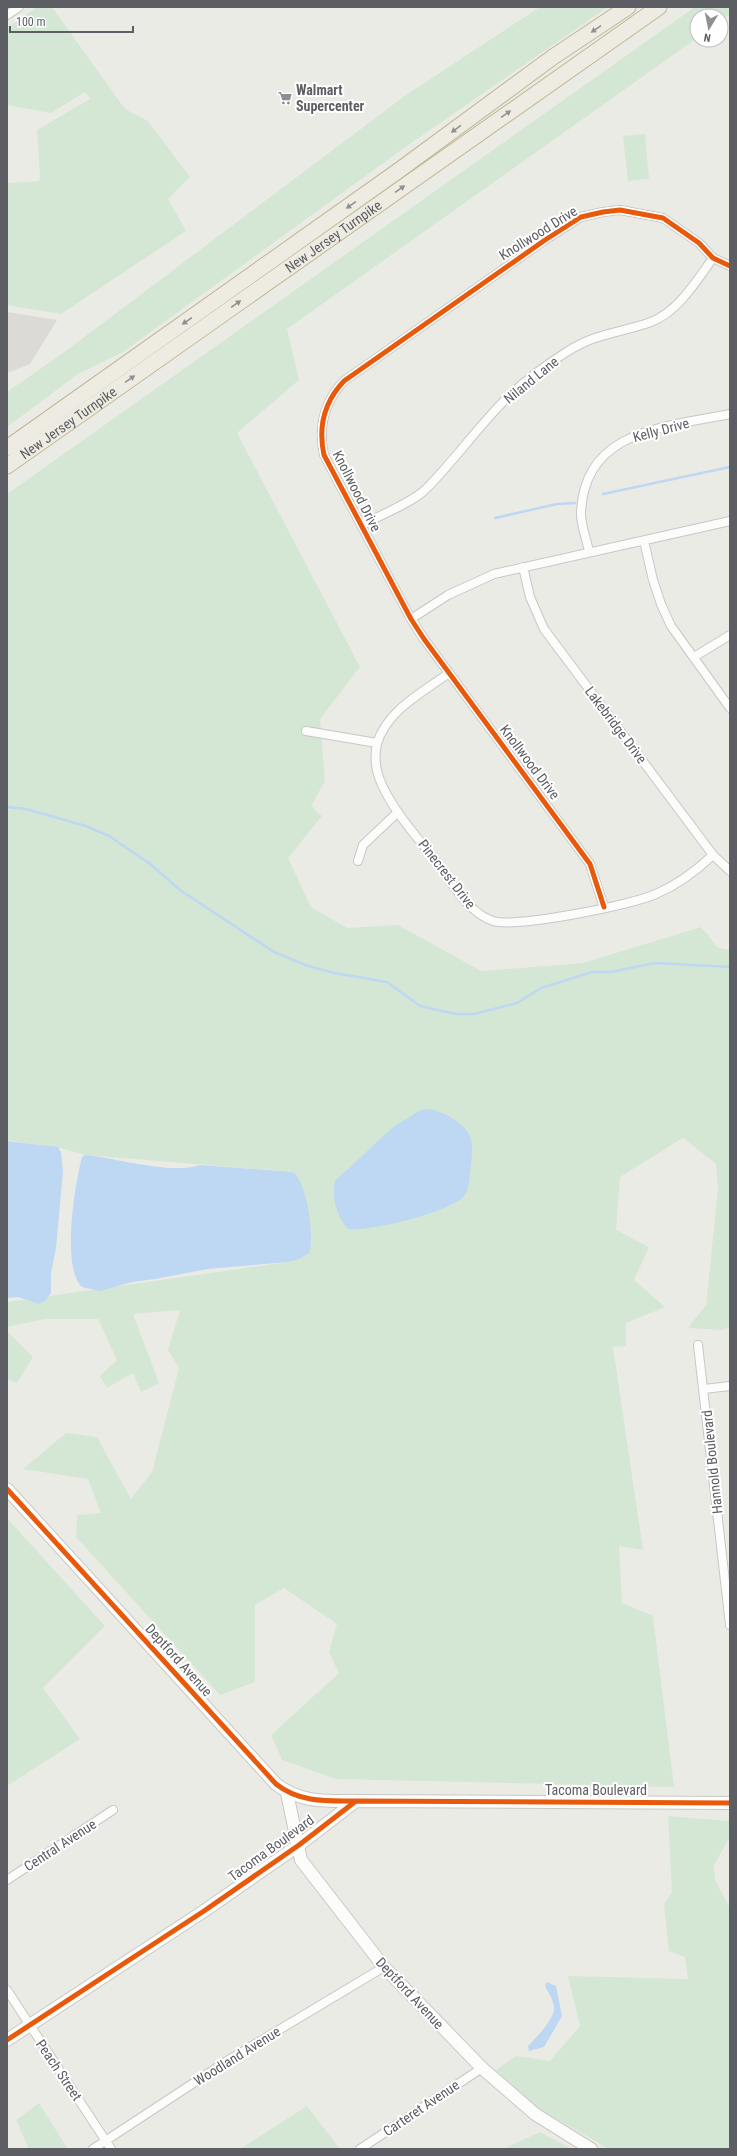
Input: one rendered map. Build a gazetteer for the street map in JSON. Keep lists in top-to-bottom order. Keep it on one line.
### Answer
{"streets":{"highway":["New Jersey Turnpike"],"street":["Knollwood Drive","Niland Lane","Kelly Drive","Lakebridge Drive","Pinecrest Drive","Hannold Boulevard","Deptford Avenue","Tacoma Boulevard","Central Avenue","Woodland Avenue","Peach Street","Carteret Avenue"]},"crossings":[["Knollwood Drive","Niland Lane"],["Knollwood Drive","Pinecrest Drive"],["Lakebridge Drive","Pinecrest Drive"],["Deptford Avenue","Tacoma Boulevard"],["Deptford Avenue","Woodland Avenue"],["Deptford Avenue","Carteret Avenue"],["Tacoma Boulevard","Peach Street"],["Woodland Avenue","Peach Street"]],"places":{"supermarket":["Walmart Supercenter"]},"scale_bar":"100 m","north":"bottom"}
